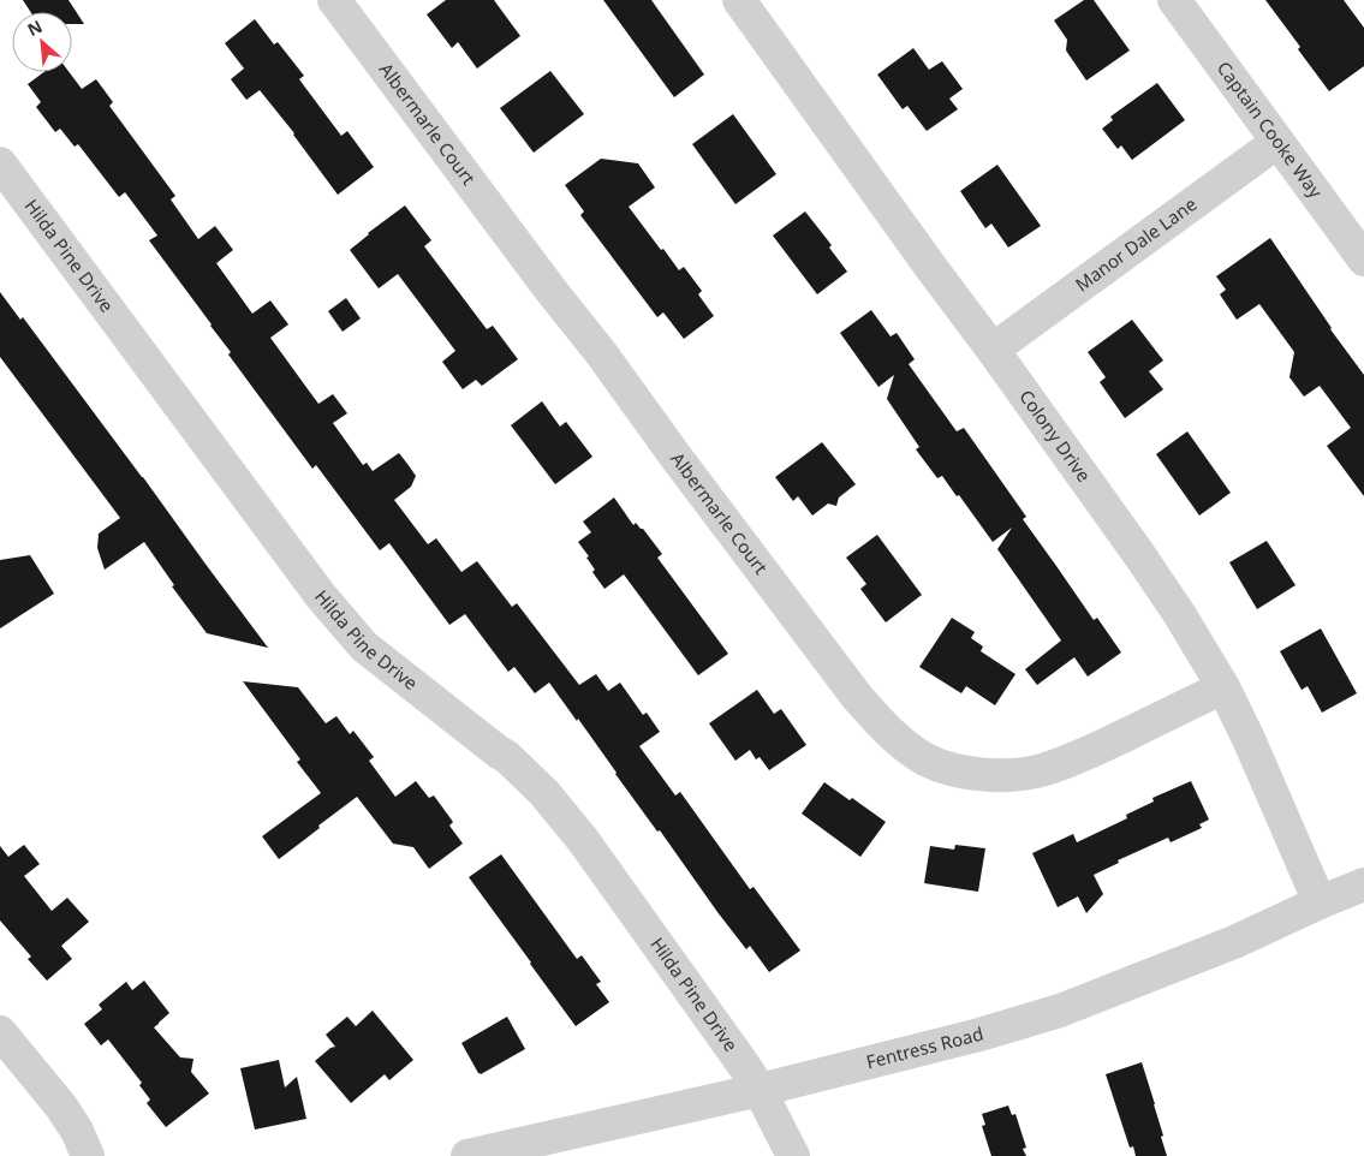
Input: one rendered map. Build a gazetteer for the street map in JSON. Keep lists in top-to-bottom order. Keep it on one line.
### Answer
{"streets":{"street":["Albermarle Court","Captain Cooke Way","Manor Dale Lane","Hilda Pine Drive","Colony Drive","Fentress Road"]},"crossings":[["Albermarle Court","Colony Drive"],["Captain Cooke Way","Manor Dale Lane"],["Manor Dale Lane","Colony Drive"],["Hilda Pine Drive","Fentress Road"],["Colony Drive","Fentress Road"]],"north":"top left"}
